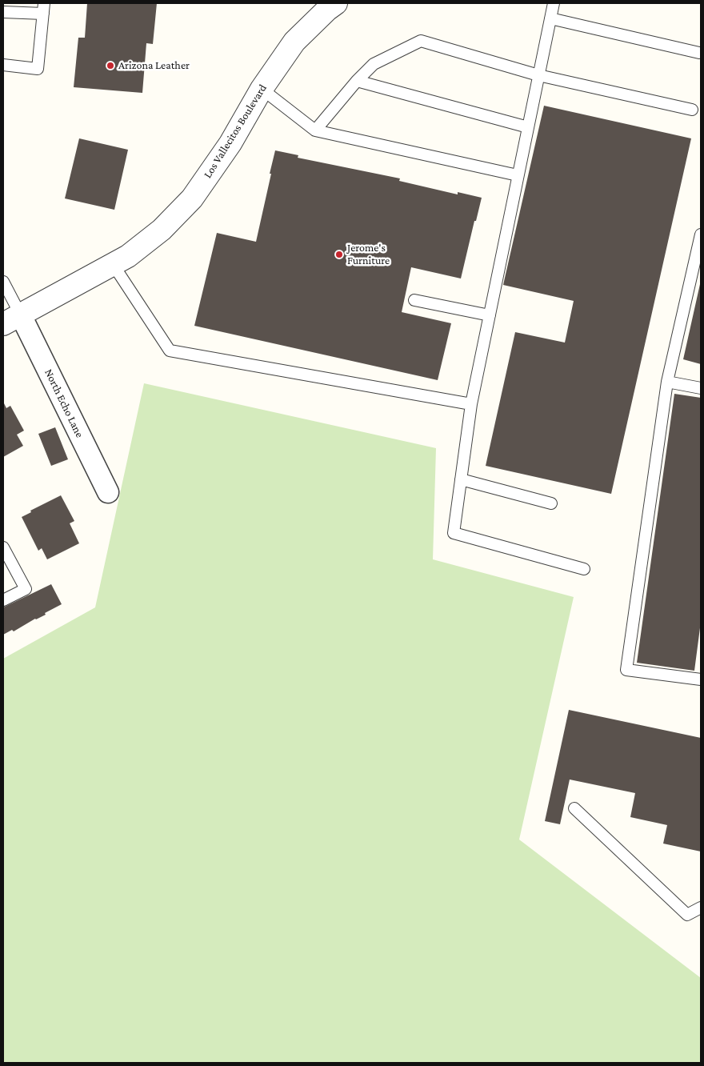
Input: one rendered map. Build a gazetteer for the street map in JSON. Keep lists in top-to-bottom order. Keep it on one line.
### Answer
{"streets":{"street":["Los Vallecitos Boulevard","North Echo Lane"]},"crossings":[["Los Vallecitos Boulevard","North Echo Lane"]],"places":["Arizona Leather","Jerome's Furniture"]}
